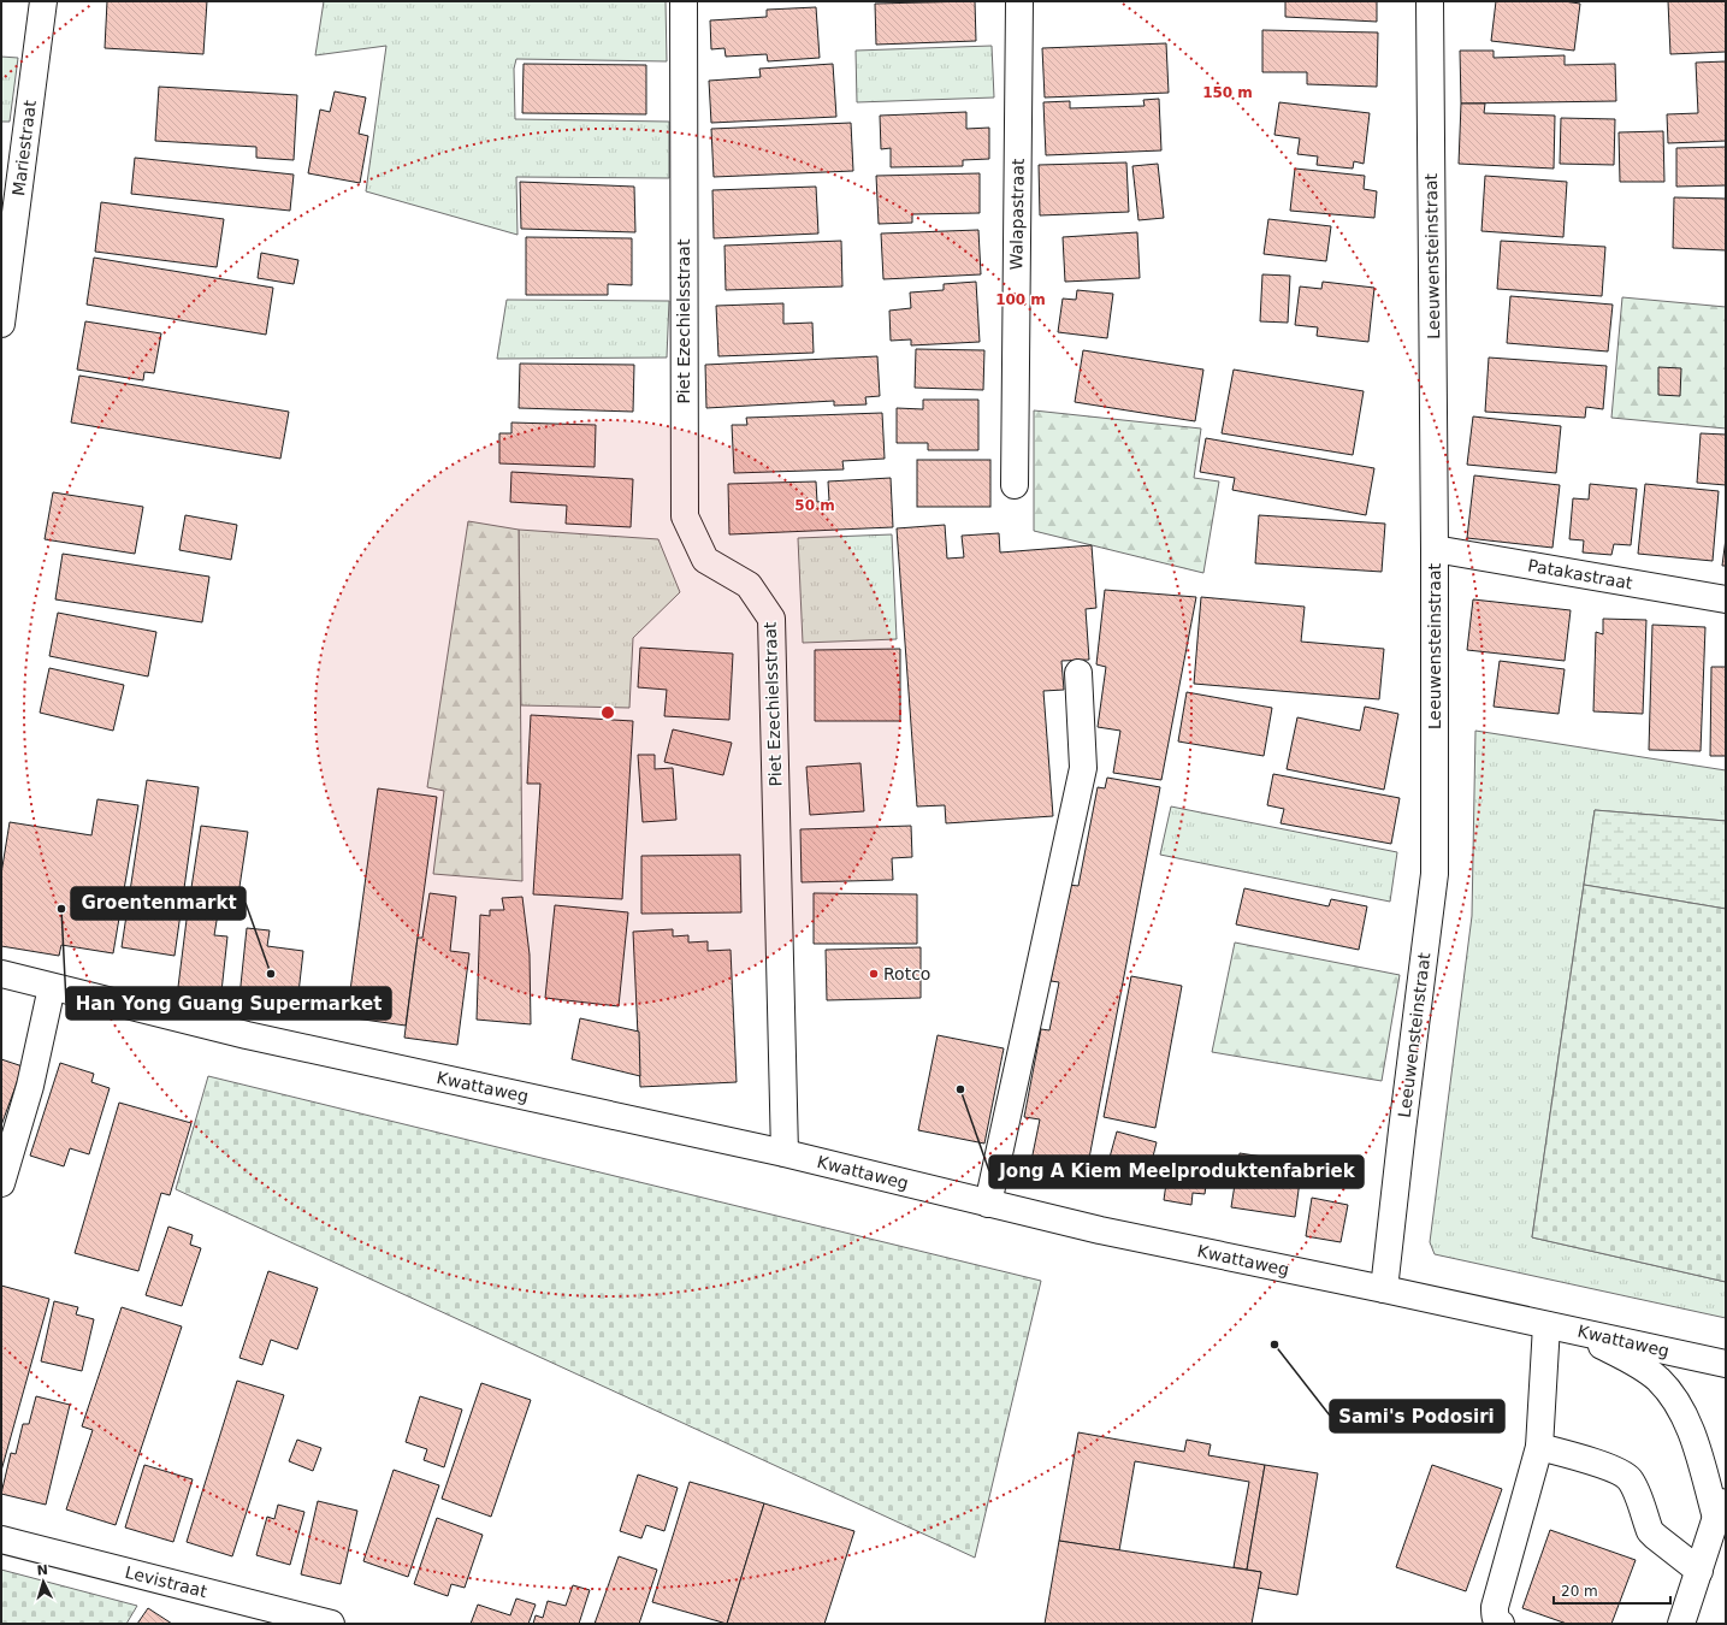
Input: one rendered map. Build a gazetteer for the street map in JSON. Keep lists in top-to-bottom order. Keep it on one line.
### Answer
{"streets":{"street":["Mariestraat","Walapastraat","Leeuwensteinstraat","Piet Ezechielsstraat","Patakastraat","Kwattaweg","Levistraat"]},"crossings":[["Leeuwensteinstraat","Patakastraat"],["Leeuwensteinstraat","Kwattaweg"],["Piet Ezechielsstraat","Kwattaweg"]],"places":["Han Yong Guang Supermarket","Groentenmarkt","Rotco","Jong A Kiem Meelproduktenfabriek","Sami's Podosiri"],"scale_bar":"20 m","north":"top","rings":["150 m","100 m","50 m"]}
